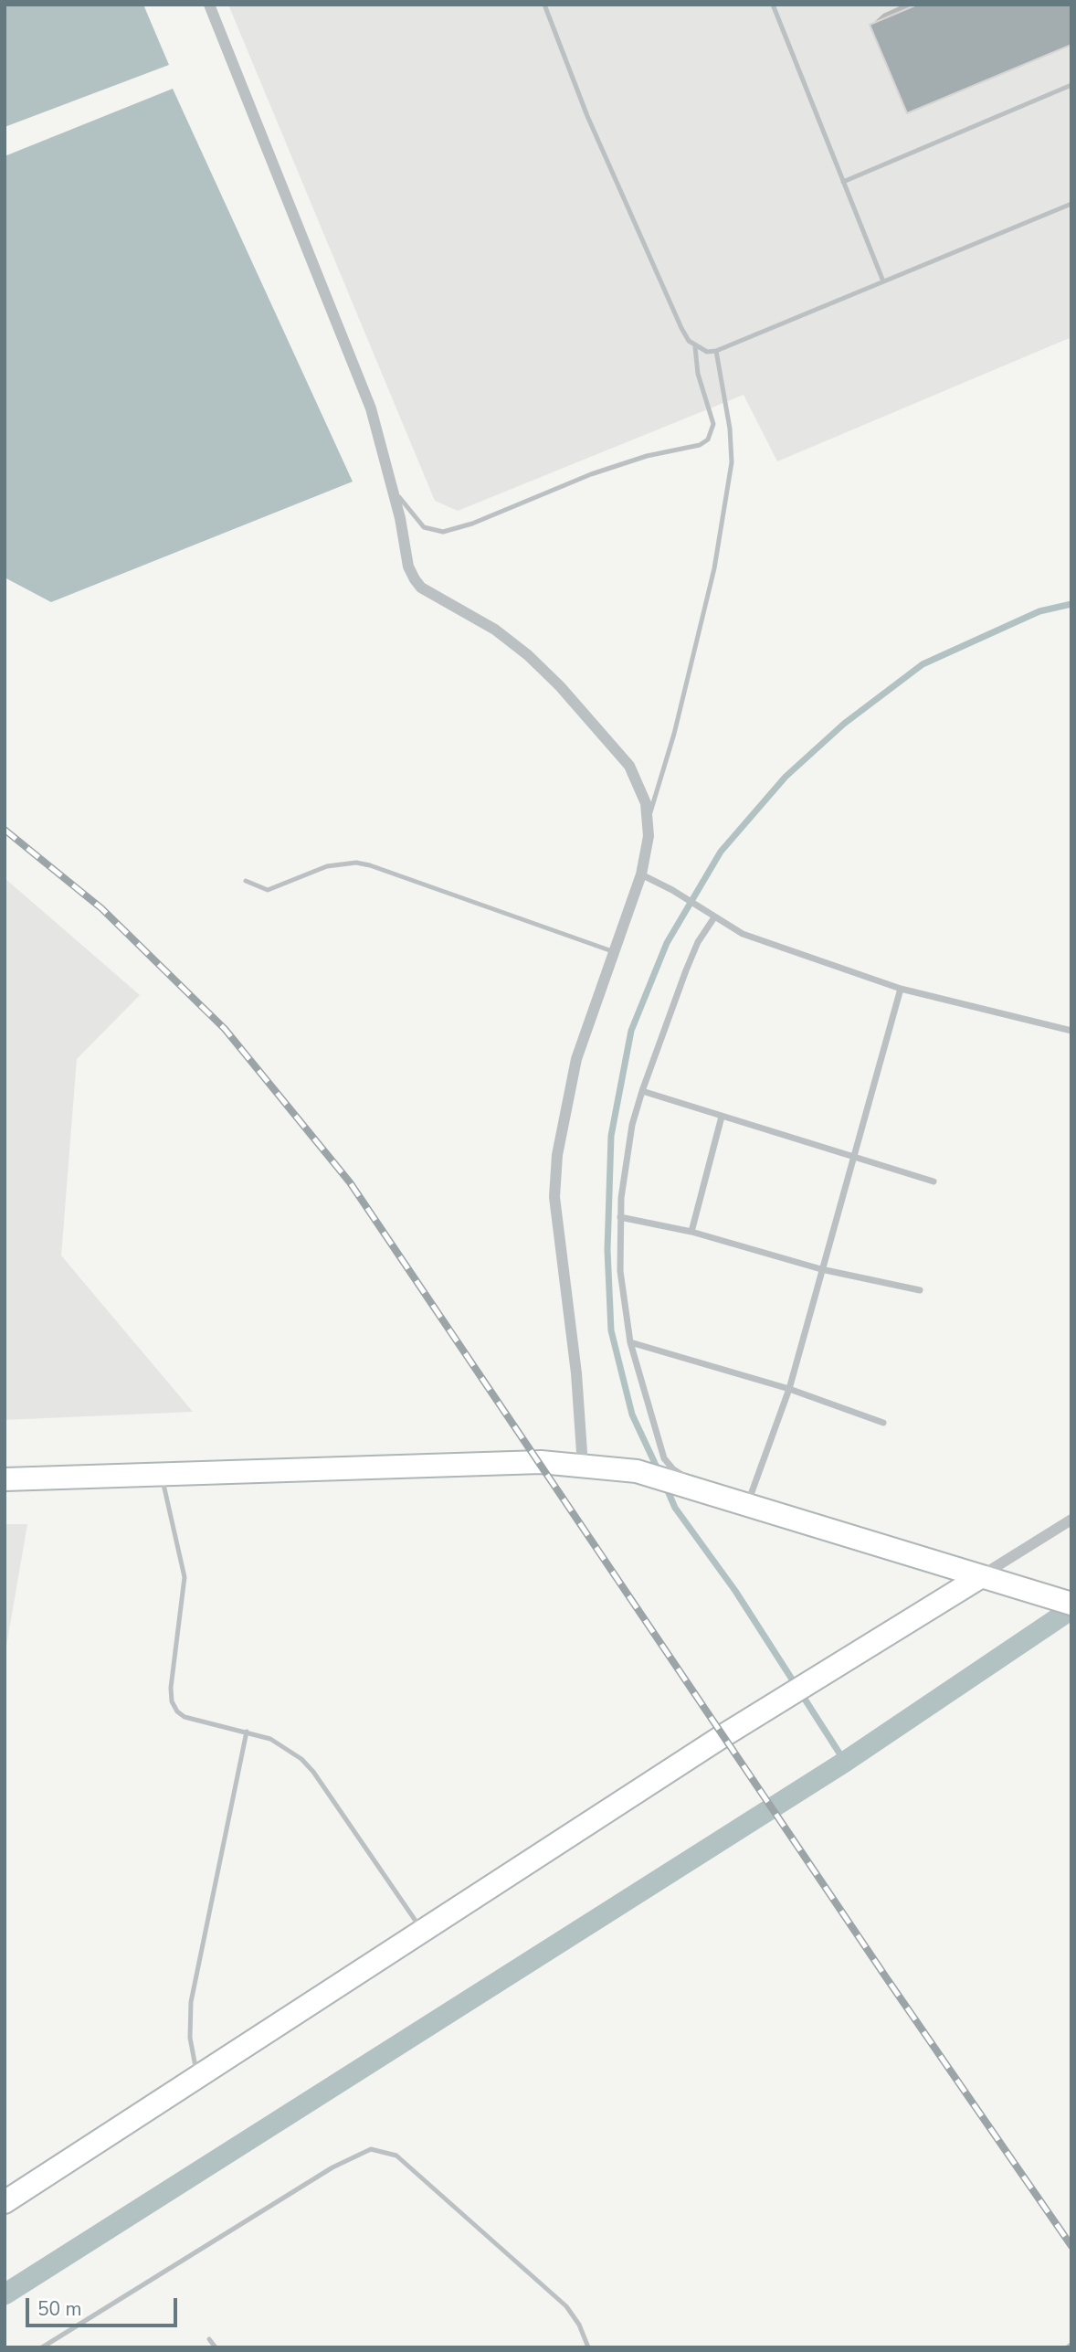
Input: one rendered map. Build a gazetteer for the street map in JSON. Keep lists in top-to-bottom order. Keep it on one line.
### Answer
{"scale_bar":"50 m"}
